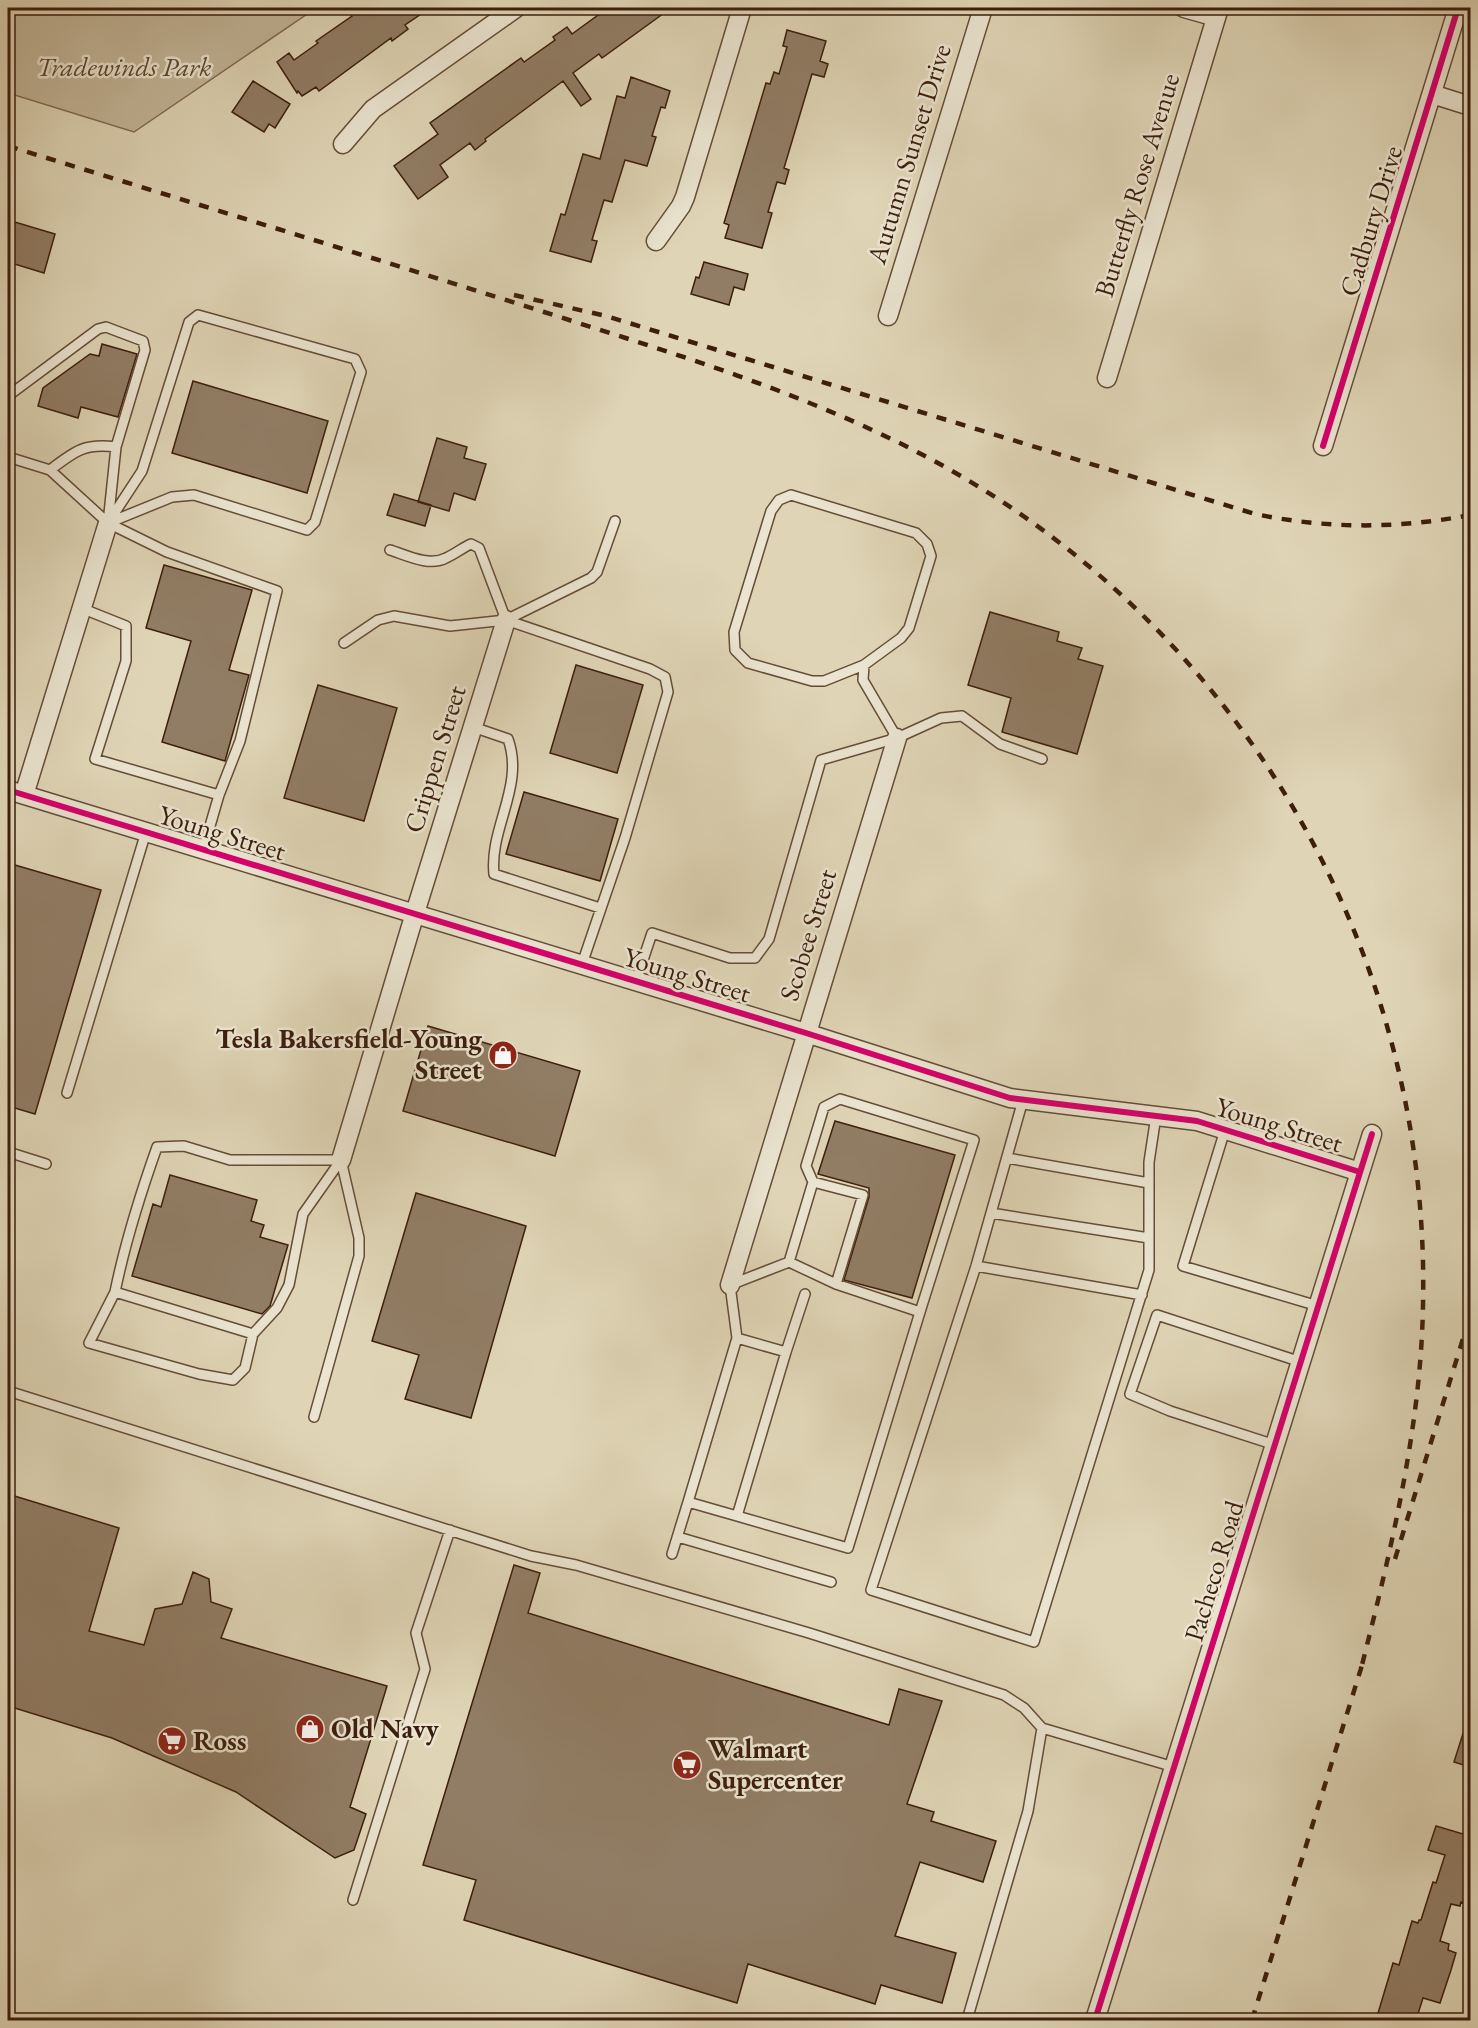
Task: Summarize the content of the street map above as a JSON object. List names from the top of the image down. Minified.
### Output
{"streets":{"street":["Autumn Sunset Drive","Butterfly Rose Avenue","Cadbury Drive","Crippen Street","Young Street","Scobee Street","Pacheco Road"]},"crossings":[["Crippen Street","Young Street"],["Young Street","Scobee Street"],["Young Street","Pacheco Road"]],"parks":["Tradewinds Park"],"places":{"shop":["Tesla Bakersfield-Young Street","Old Navy"],"supermarket":["Ross","Walmart Supercenter"]}}
